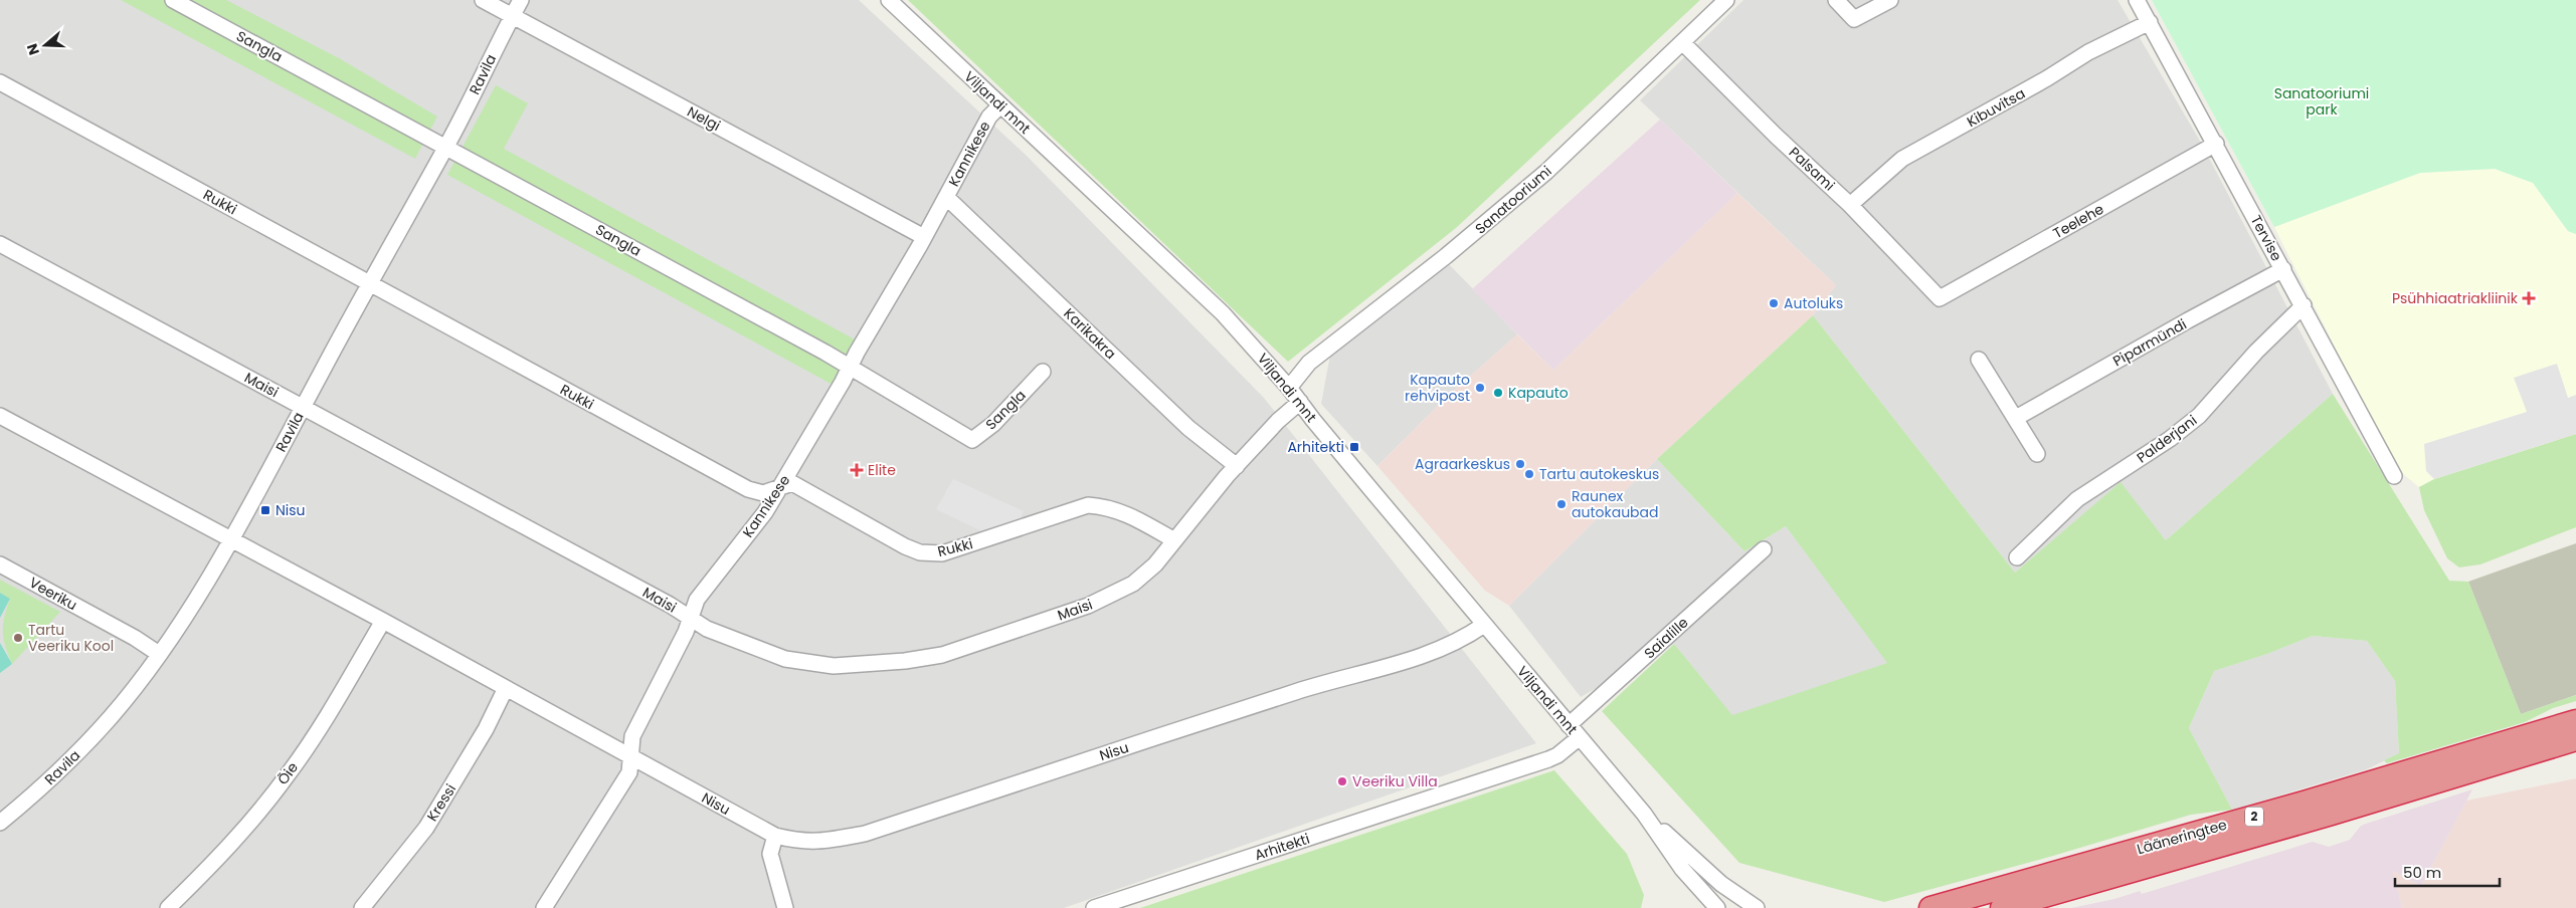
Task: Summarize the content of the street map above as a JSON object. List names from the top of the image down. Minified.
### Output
{"streets":{"highway":["2","Lääneringtee"],"street":["Sangla","Ravila","Viljandi mnt","Kibuvitsa","Nelgi","Kannikese","Palsami","Sanatooriumi","Rukki","Teelehe","Tervise","Karikakra","Piparmündi","Maisi","Palderjani","Veeriku","Saialille","Nisu","Õie","Kressi","Arhitekti"]},"crossings":[["Sangla","Ravila"],["Sangla","Kannikese"],["Ravila","Nelgi"],["Ravila","Rukki"],["Ravila","Maisi"],["Ravila","Veeriku"],["Ravila","Nisu"],["Viljandi mnt","Kannikese"],["Viljandi mnt","Sanatooriumi"],["Viljandi mnt","Maisi"],["Viljandi mnt","Saialille"],["Viljandi mnt","Nisu"],["Viljandi mnt","Arhitekti"],["Kibuvitsa","Palsami"],["Kibuvitsa","Tervise"],["Nelgi","Kannikese"],["Kannikese","Rukki"],["Kannikese","Karikakra"],["Kannikese","Maisi"],["Kannikese","Nisu"],["Palsami","Sanatooriumi"],["Palsami","Teelehe"],["Rukki","Maisi"],["Teelehe","Tervise"],["Tervise","Piparmündi"],["Tervise","Palderjani"],["Karikakra","Maisi"],["Nisu","Õie"],["Nisu","Kressi"]],"parks":["Sanatooriumi park"],"places":{"health":["Psühhiaatriakliinik","Elite"],"other":["Autoluks","Kapauto rehvipost","Kapauto","Agraarkeskus","Tartu autokeskus","Raunex autokaubad","Tartu Veeriku Kool","Veeriku Villa"],"transit":["Arhitekti","Nisu"]},"scale_bar":"50 m","north":"left"}
